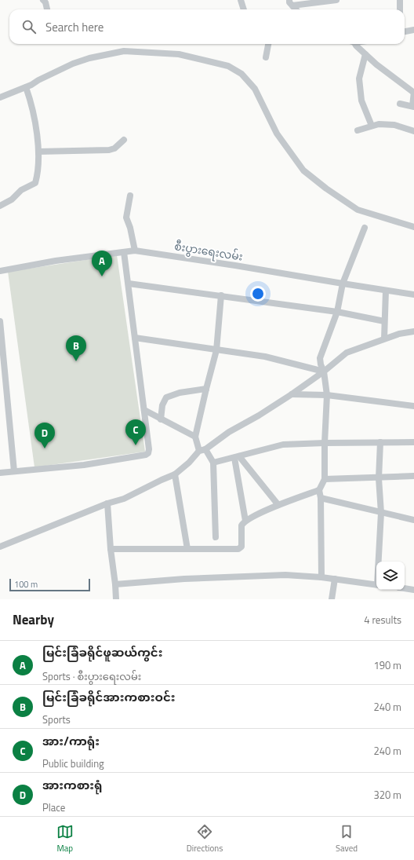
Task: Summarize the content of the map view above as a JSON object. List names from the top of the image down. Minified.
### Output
{"streets":{"street":["စီးပွားရေးလမ်း"]},"scale_bar":"100 m","page":{"search":"Search here","pins":["A","B","C","D"],"scale":"100 m","heading":["Nearby","4 results"],"list":[{"mark":"A","name":"မြင်းခြံခရိုင်ဖူဆယ်ကွင်း","note":"Sports · စီးပွားရေးလမ်း","value":"190 m"},{"mark":"B","name":"မြင်းခြံခရိုင်အားကစားဝင်း","note":"Sports","value":"240 m"},{"mark":"C","name":"အား/ကာရုံး","note":"Public building","value":"240 m"},{"mark":"D","name":"အားကစားရုံ","note":"Place","value":"320 m"}],"nav":["Map","Directions","Saved"]}}
